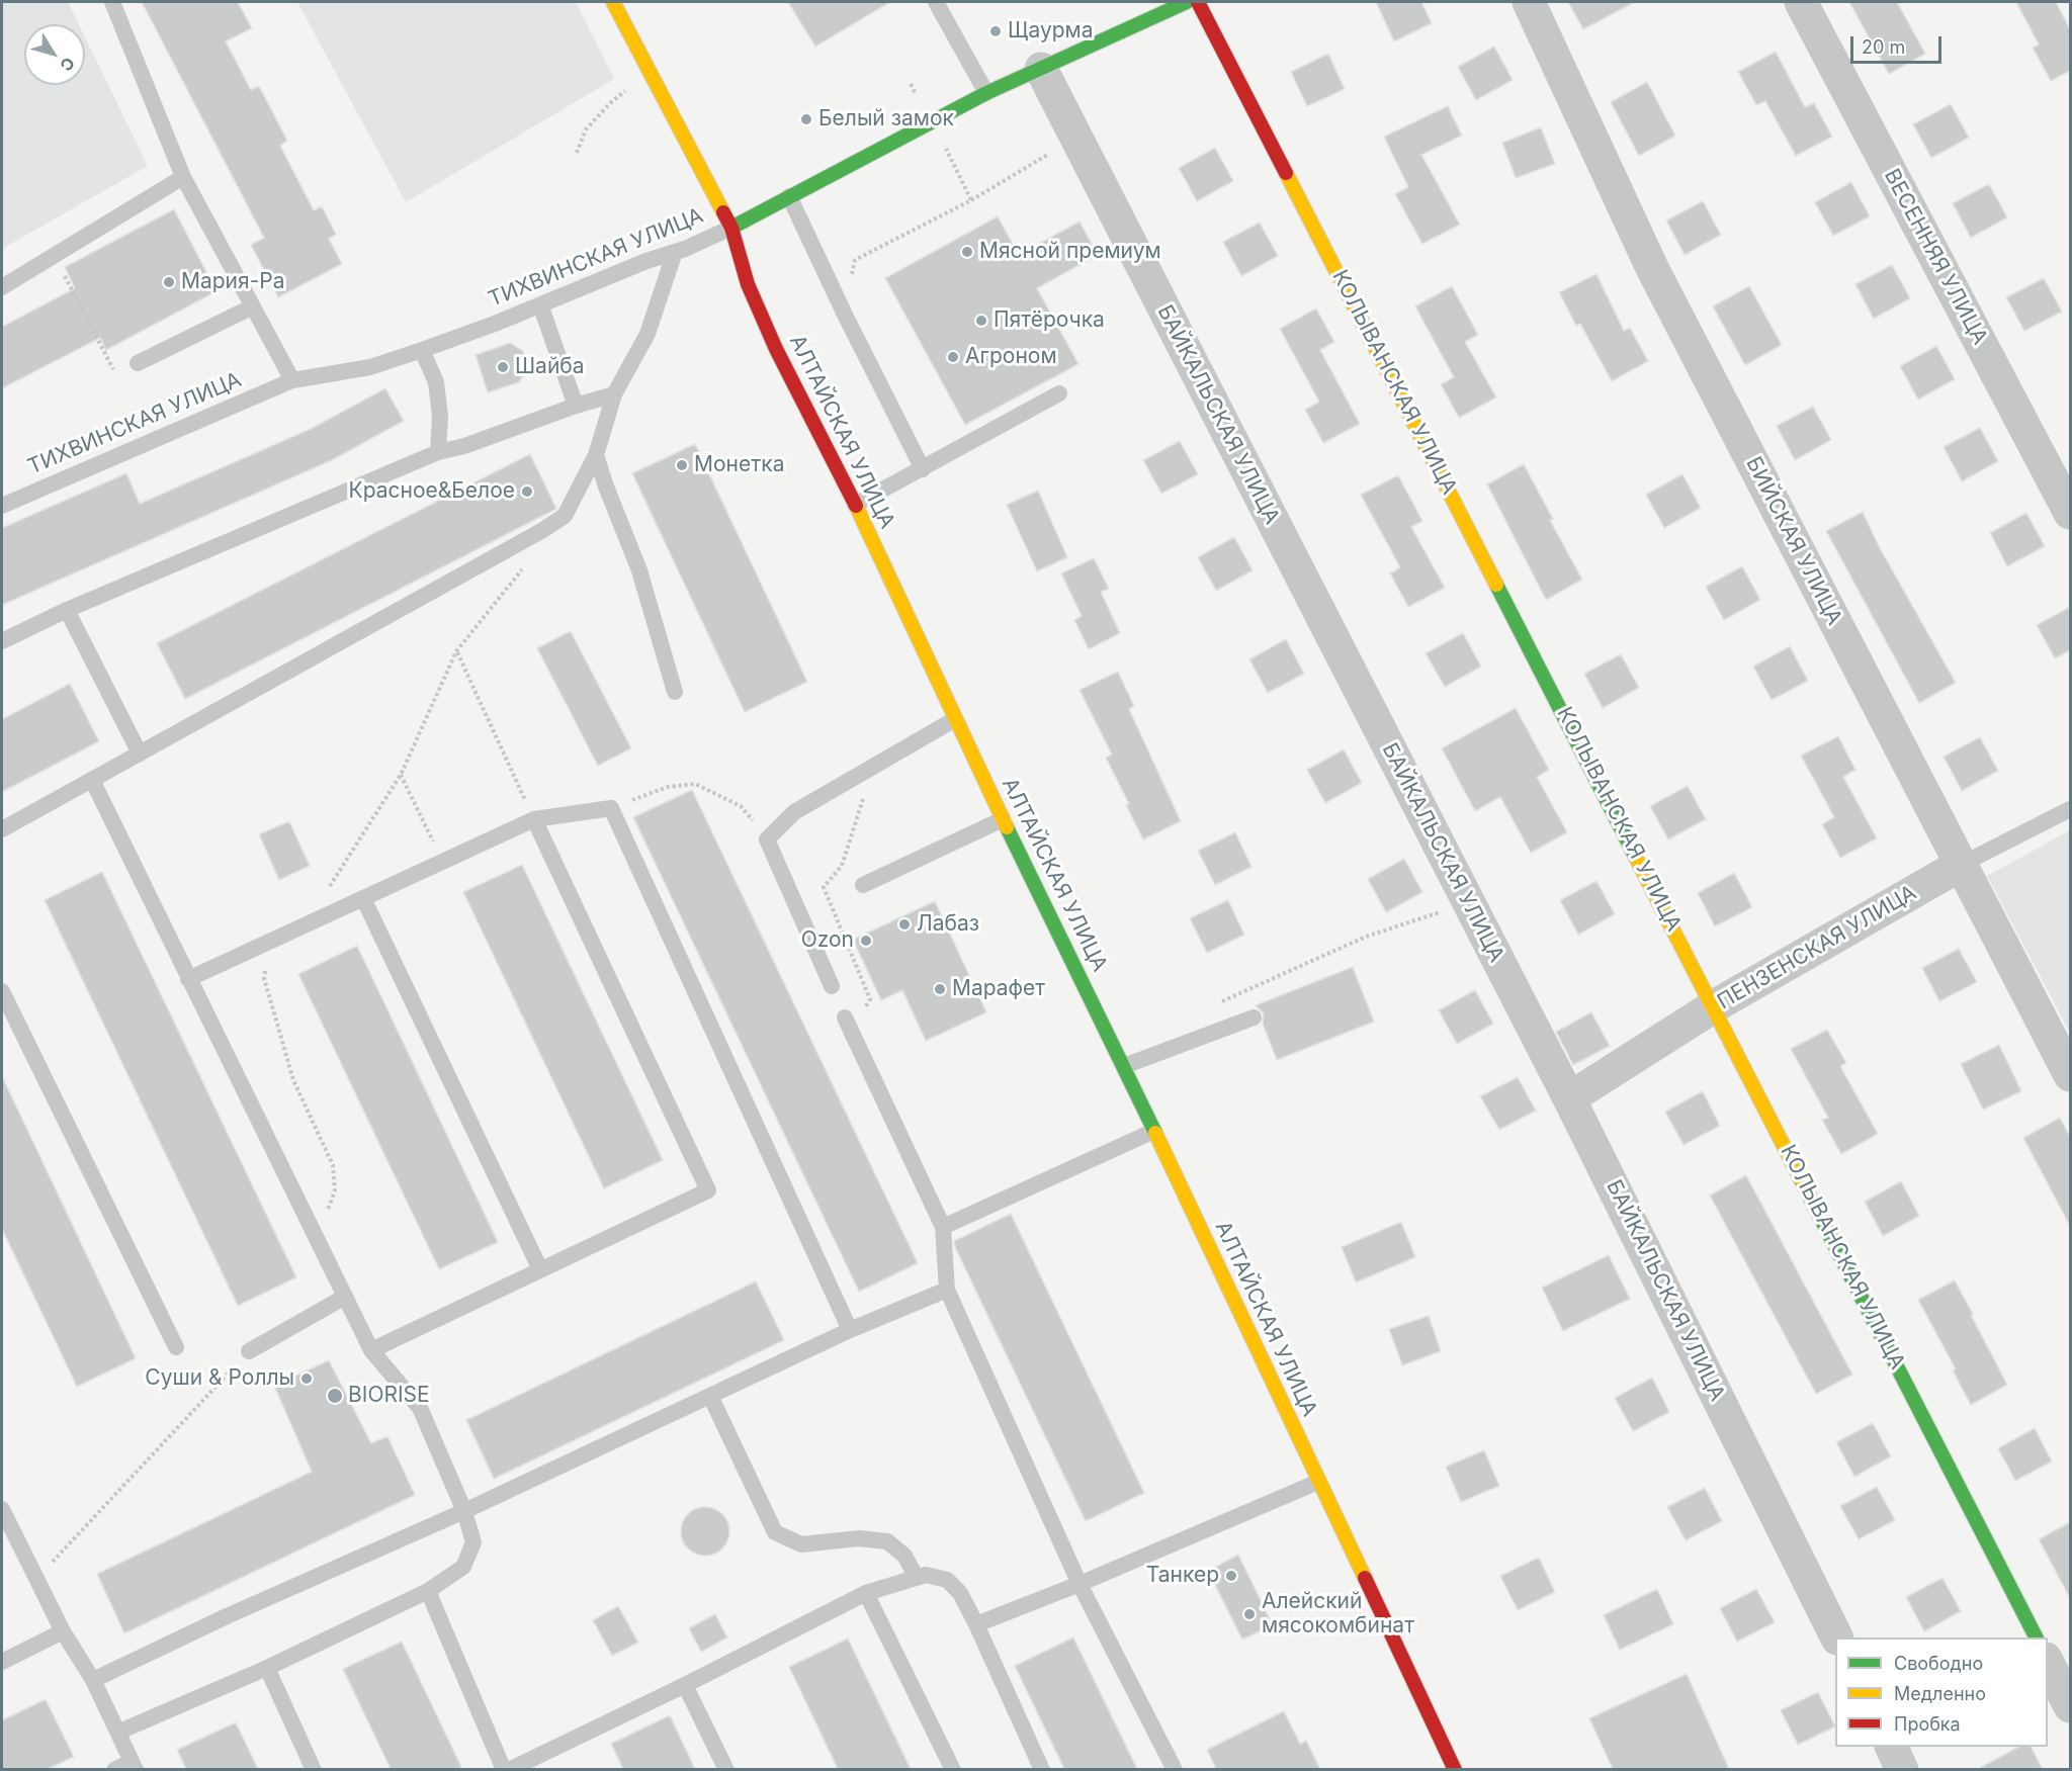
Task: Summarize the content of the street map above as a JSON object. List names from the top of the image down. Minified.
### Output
{"streets":{"main road":["ТИХВИНСКАЯ УЛИЦА","КОЛЫВАНСКАЯ УЛИЦА","АЛТАЙСКАЯ УЛИЦА"],"street":["ВЕСЕННЯЯ УЛИЦА","БАЙКАЛЬСКАЯ УЛИЦА","БИЙСКАЯ УЛИЦА","ПЕНЗЕНСКАЯ УЛИЦА"]},"crossings":[["ТИХВИНСКАЯ УЛИЦА","БАЙКАЛЬСКАЯ УЛИЦА"],["ТИХВИНСКАЯ УЛИЦА","АЛТАЙСКАЯ УЛИЦА"],["КОЛЫВАНСКАЯ УЛИЦА","ПЕНЗЕНСКАЯ УЛИЦА"],["БАЙКАЛЬСКАЯ УЛИЦА","ПЕНЗЕНСКАЯ УЛИЦА"],["БИЙСКАЯ УЛИЦА","ПЕНЗЕНСКАЯ УЛИЦА"]],"places":["Щаурма","Белый замок","Мясной премиум","Мария-Ра","Пятёрочка","Агроном","Шайба","Монетка","Красное&Белое","Лабаз","Ozon","Марафет","Суши & Роллы","BIORISE","Танкер","Алейский мясокомбинат"],"legend":["Свободно","Медленно","Пробка"],"scale_bar":"20 m","north":"bottom right"}
